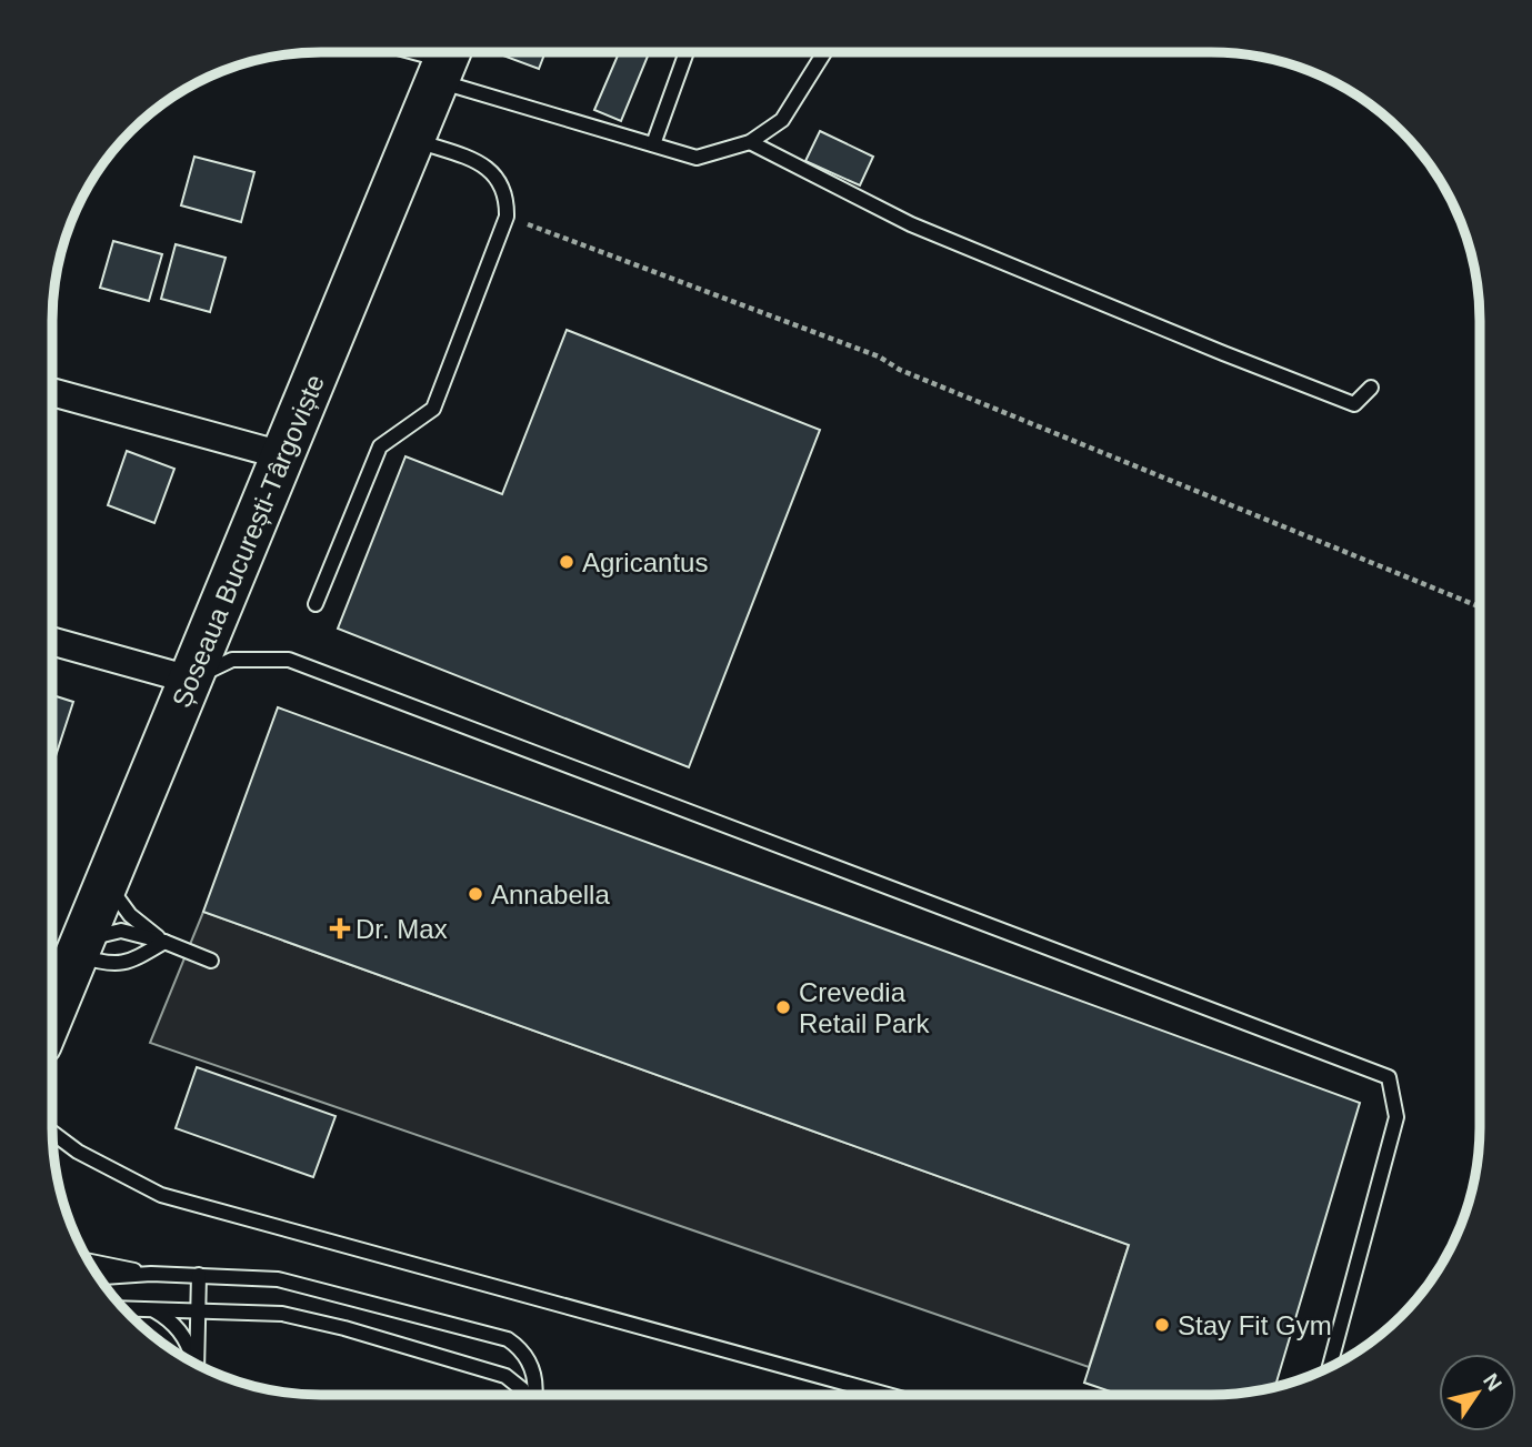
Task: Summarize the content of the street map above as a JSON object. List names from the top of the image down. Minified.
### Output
{"streets":{"main road":["Șoseaua București-Târgoviște"]},"places":{"other":["Agricantus","Annabella","Crevedia Retail Park","Stay Fit Gym"],"health":["Dr. Max"]},"north":"top right"}
